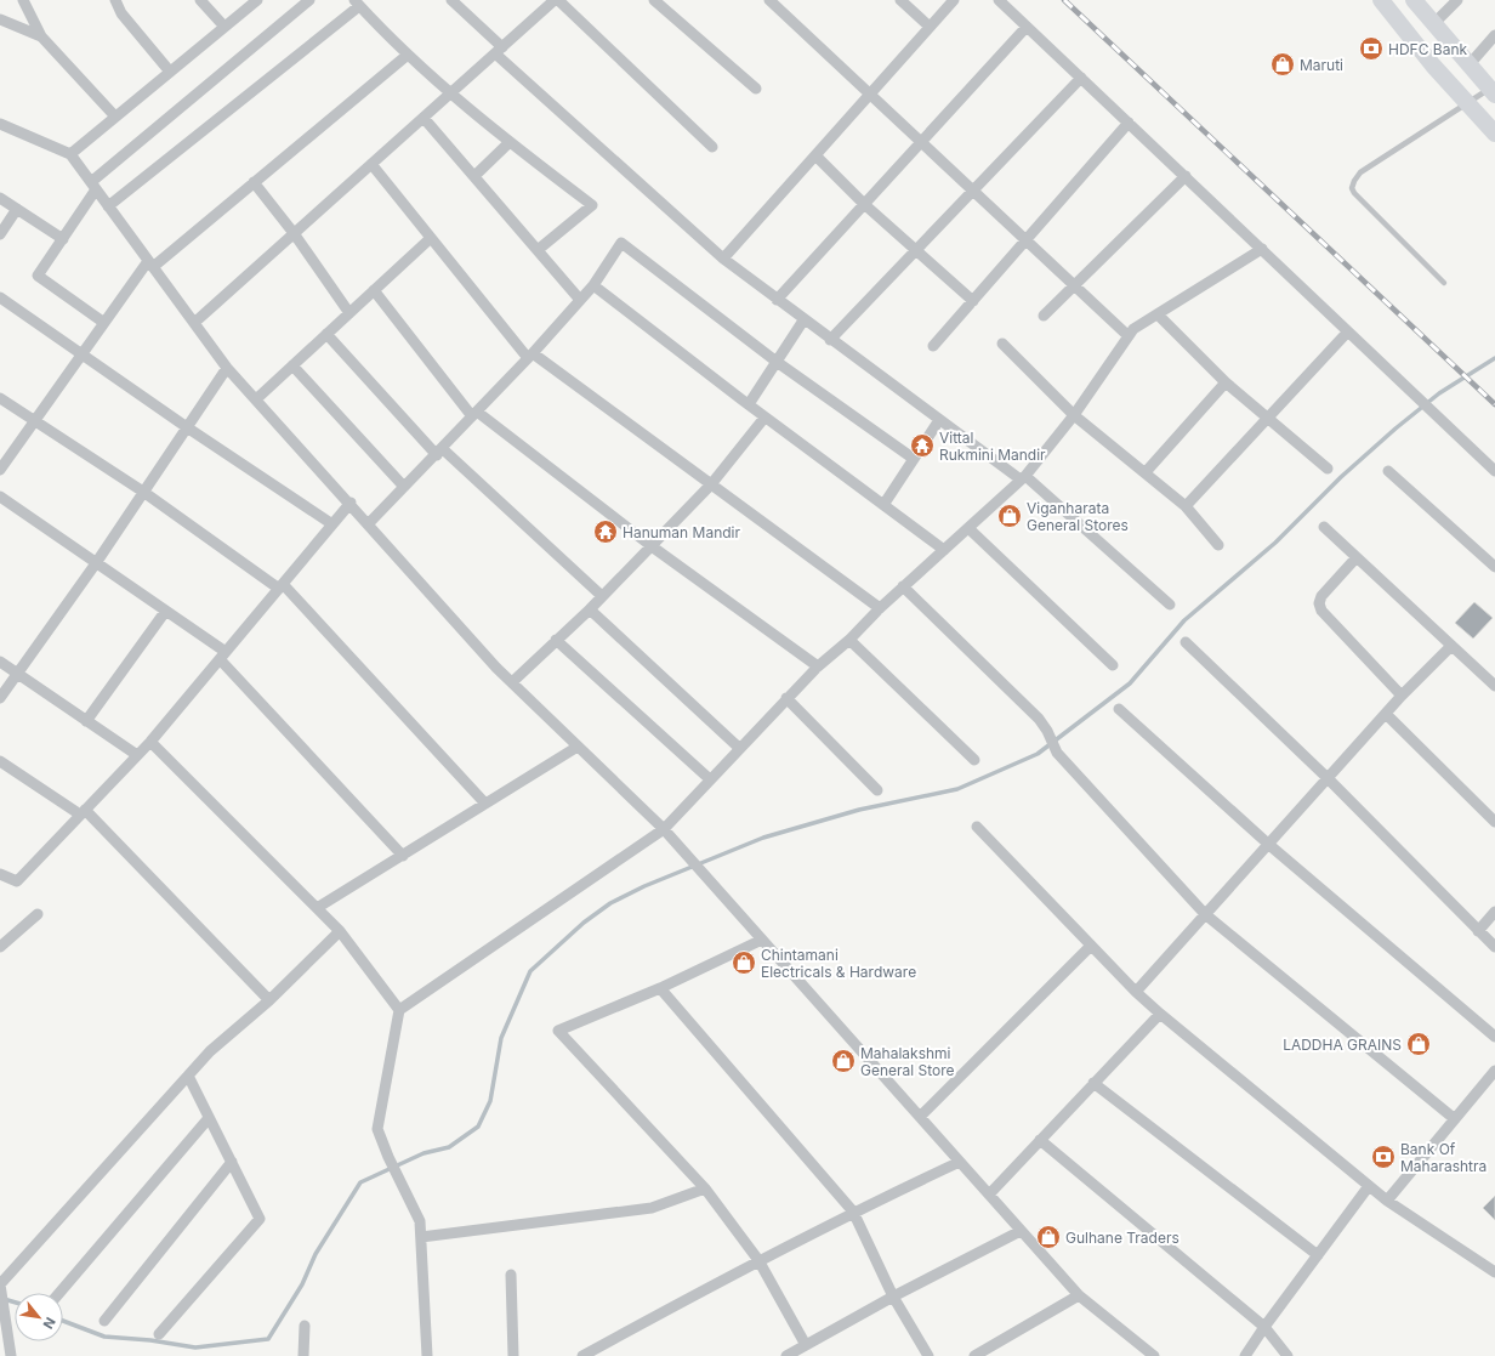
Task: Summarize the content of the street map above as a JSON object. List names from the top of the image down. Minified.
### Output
{"places":{"bank":["HDFC Bank","Bank Of Maharashtra"],"shop":["Maruti","Viganharata General Stores","Chintamani Electricals & Hardware","LADDHA GRAINS","Mahalakshmi General Store","Gulhane Traders"],"temple":["Vittal Rukmini Mandir","Hanuman Mandir"]},"north":"bottom right"}
